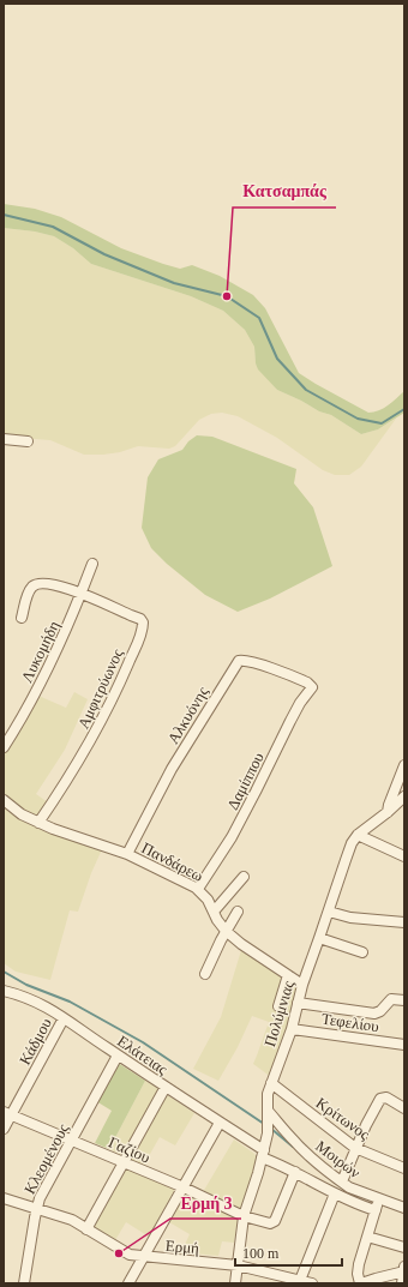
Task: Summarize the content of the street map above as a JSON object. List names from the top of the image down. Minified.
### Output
{"streets":{"street":["Λυκομήδη","Αμφιτρύωνος","Αλκυόνης","Δαμίππου","Πανδάρεω","Πολύμνιας","Τεφελίου","Κάδμου","Ελάτειας","Κρίτωνος","Γαζίου","Κλεομένους","Μοιρών","Ερμή"]},"crossings":[["Λυκομήδη","Αμφιτρύωνος"],["Αμφιτρύωνος","Πανδάρεω"],["Αλκυόνης","Δαμίππου"],["Αλκυόνης","Πανδάρεω"],["Δαμίππου","Πανδάρεω"],["Πανδάρεω","Πολύμνιας"],["Πολύμνιας","Τεφελίου"],["Πολύμνιας","Ελάτειας"],["Πολύμνιας","Κρίτωνος"],["Πολύμνιας","Γαζίου"],["Πολύμνιας","Μοιρών"],["Πολύμνιας","Ερμή"],["Κάδμου","Ελάτειας"],["Κάδμου","Γαζίου"],["Ελάτειας","Γαζίου"],["Ελάτειας","Κλεομένους"],["Γαζίου","Κλεομένους"],["Κλεομένους","Ερμή"]],"places":["Κατσαμπάς","Ερμή 3"],"scale_bar":"100 m"}
